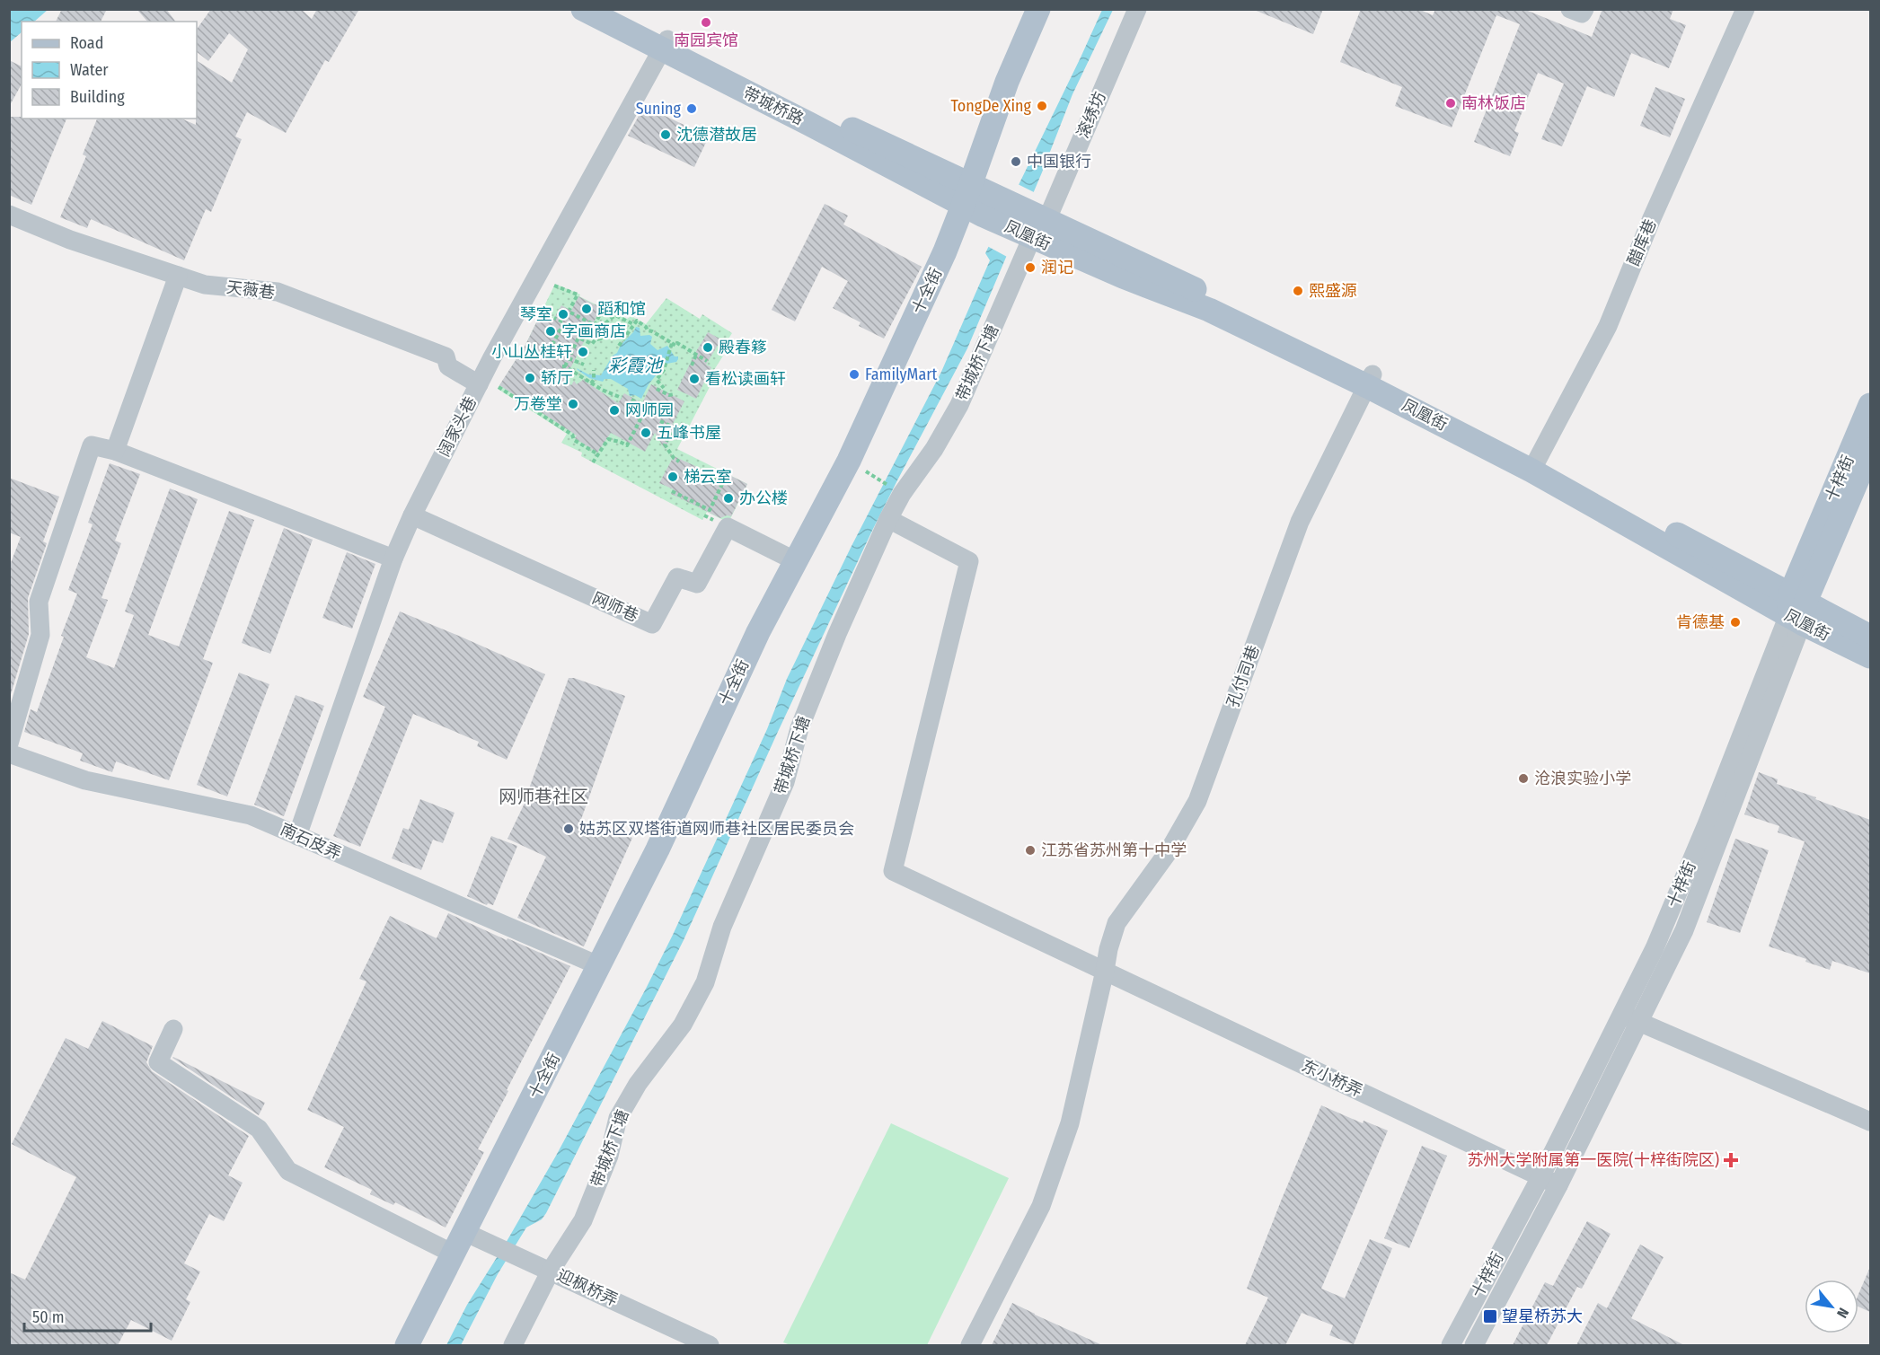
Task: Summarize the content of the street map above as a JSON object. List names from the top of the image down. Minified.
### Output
{"streets":{"main road":["带城桥路","凤凰街","十全街","十梓街"],"street":["滚绣坊","醋库巷","天薇巷","带城桥下塘","阔家头巷","网师巷","孔付司巷","南石皮弄","东小桥弄","迎枫桥弄"]},"crossings":[["带城桥路","凤凰街"],["带城桥路","十全街"],["带城桥路","阔家头巷"],["滚绣坊","凤凰街"],["滚绣坊","带城桥下塘"],["凤凰街","醋库巷"],["凤凰街","十全街"],["凤凰街","带城桥下塘"],["凤凰街","十梓街"],["凤凰街","孔付司巷"],["天薇巷","阔家头巷"],["十全街","网师巷"],["十全街","南石皮弄"],["十全街","迎枫桥弄"],["带城桥下塘","东小桥弄"],["带城桥下塘","迎枫桥弄"],["阔家头巷","网师巷"],["阔家头巷","南石皮弄"],["十梓街","东小桥弄"],["孔付司巷","东小桥弄"]],"districts":["网师巷社区"],"water":["彩霞池"],"places":{"other":["南园宾馆","南林饭店","TongDe Xing","Suning","沈德潜故居","中国银行","润记","熙盛源","蹈和馆","琴室","字画商店","殿春簃","小山丛桂轩","FamilyMart","轿厅","看松读画轩","万卷堂","网师园","五峰书屋","梯云室","办公楼","肯德基","沧浪实验小学","姑苏区双塔街道网师巷社区居民委员会","江苏省苏州第十中学"],"health":["苏州大学附属第一医院(十梓街院区)"],"transit":["望星桥苏大"]},"legend":["Road","Water","Building"],"scale_bar":"50 m","north":"bottom right"}
